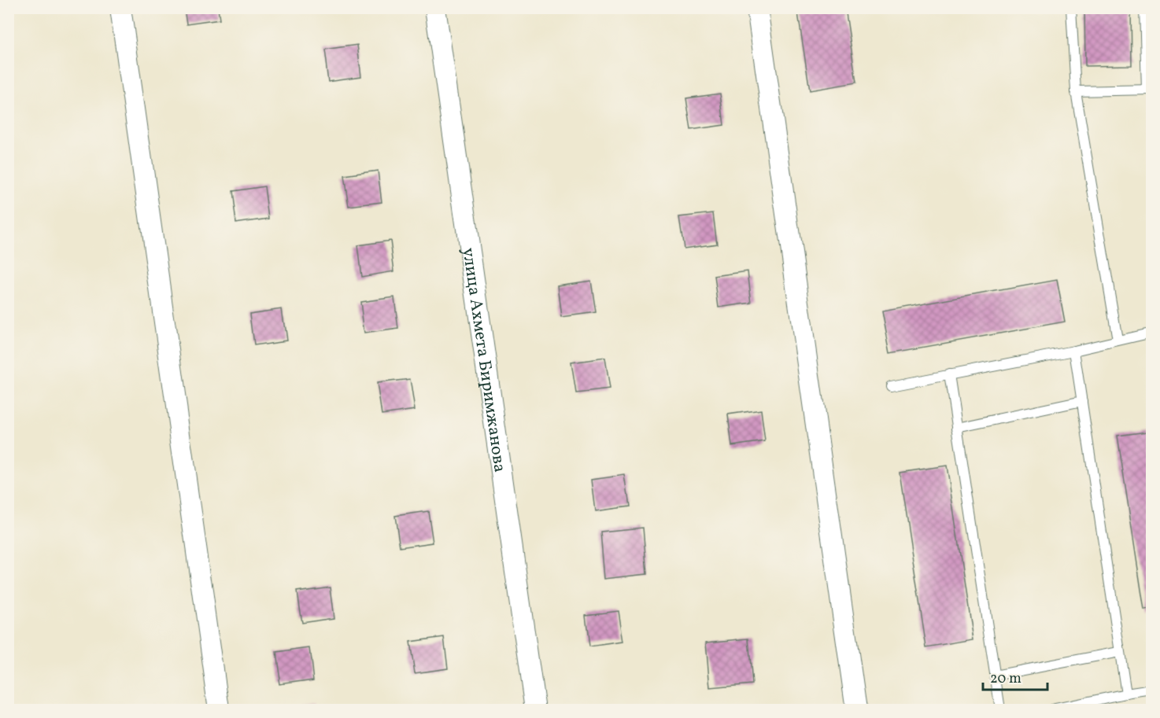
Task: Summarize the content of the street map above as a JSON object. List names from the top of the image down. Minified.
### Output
{"streets":{"street":["улица Ахмета Биримжанова"]},"scale_bar":"20 m"}
